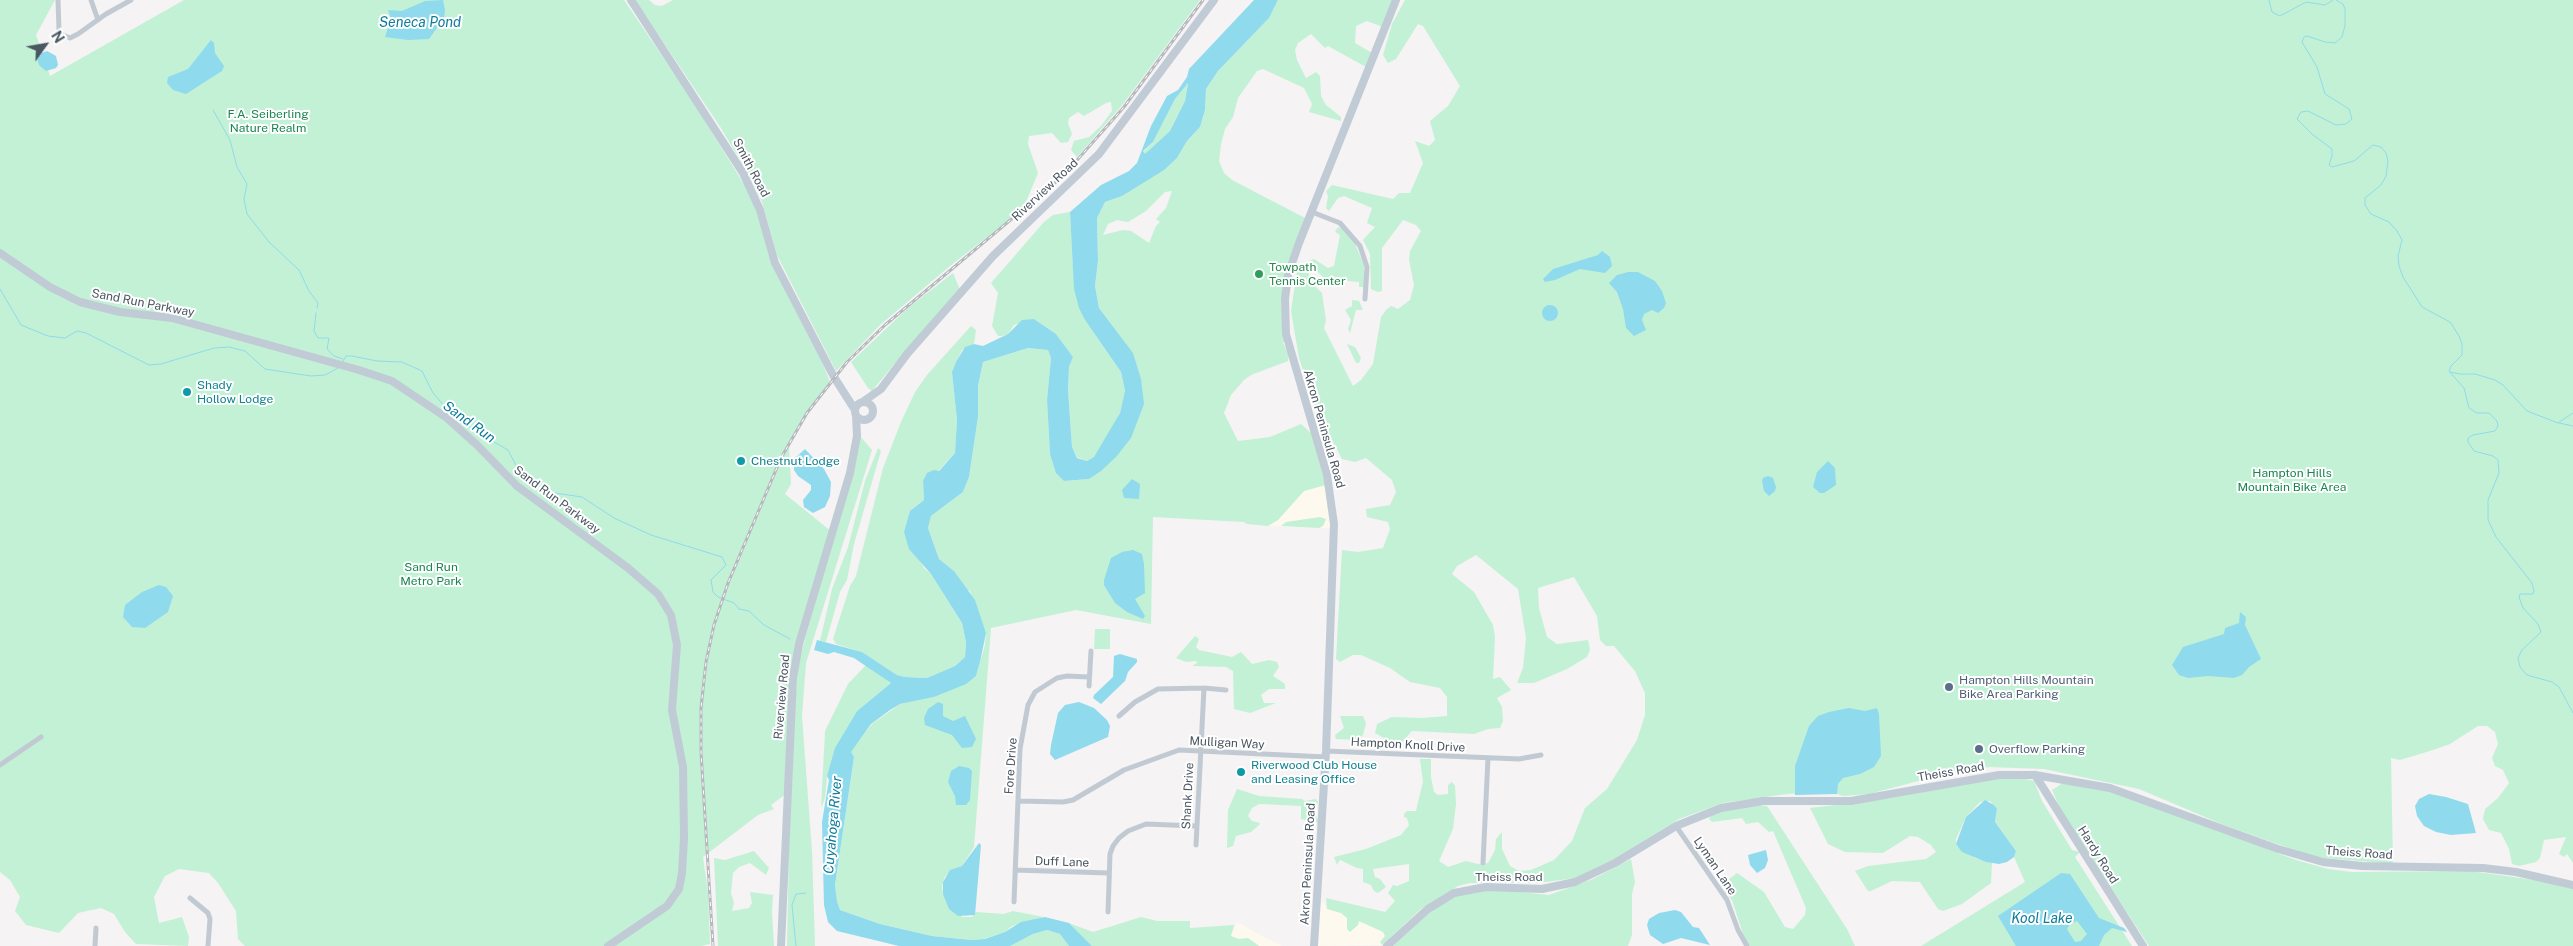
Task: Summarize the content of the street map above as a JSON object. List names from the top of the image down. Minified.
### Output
{"streets":{"street":["Smith Road","Riverview Road","Sand Run Parkway","Akron Peninsula Road","Mulligan Way","Hampton Knoll Drive","Fore Drive","Theiss Road","Shank Drive","Hardy Road","Duff Lane","Lyman Lane"]},"crossings":[["Smith Road","Riverview Road"],["Akron Peninsula Road","Mulligan Way"],["Akron Peninsula Road","Hampton Knoll Drive"],["Mulligan Way","Hampton Knoll Drive"],["Mulligan Way","Fore Drive"],["Mulligan Way","Shank Drive"],["Fore Drive","Duff Lane"],["Theiss Road","Hardy Road"],["Theiss Road","Lyman Lane"]],"water":["Seneca Pond","Sand Run","Cuyahoga River","Kool Lake"],"parks":["F.A. Seiberling Nature Realm","Hampton Hills Mountain Bike Area","Sand Run Metro Park"],"places":["Towpath Tennis Center","Shady Hollow Lodge","Chestnut Lodge","Hampton Hills Mountain Bike Area Parking","Overflow Parking","Riverwood Club House and Leasing Office"],"north":"top right"}
